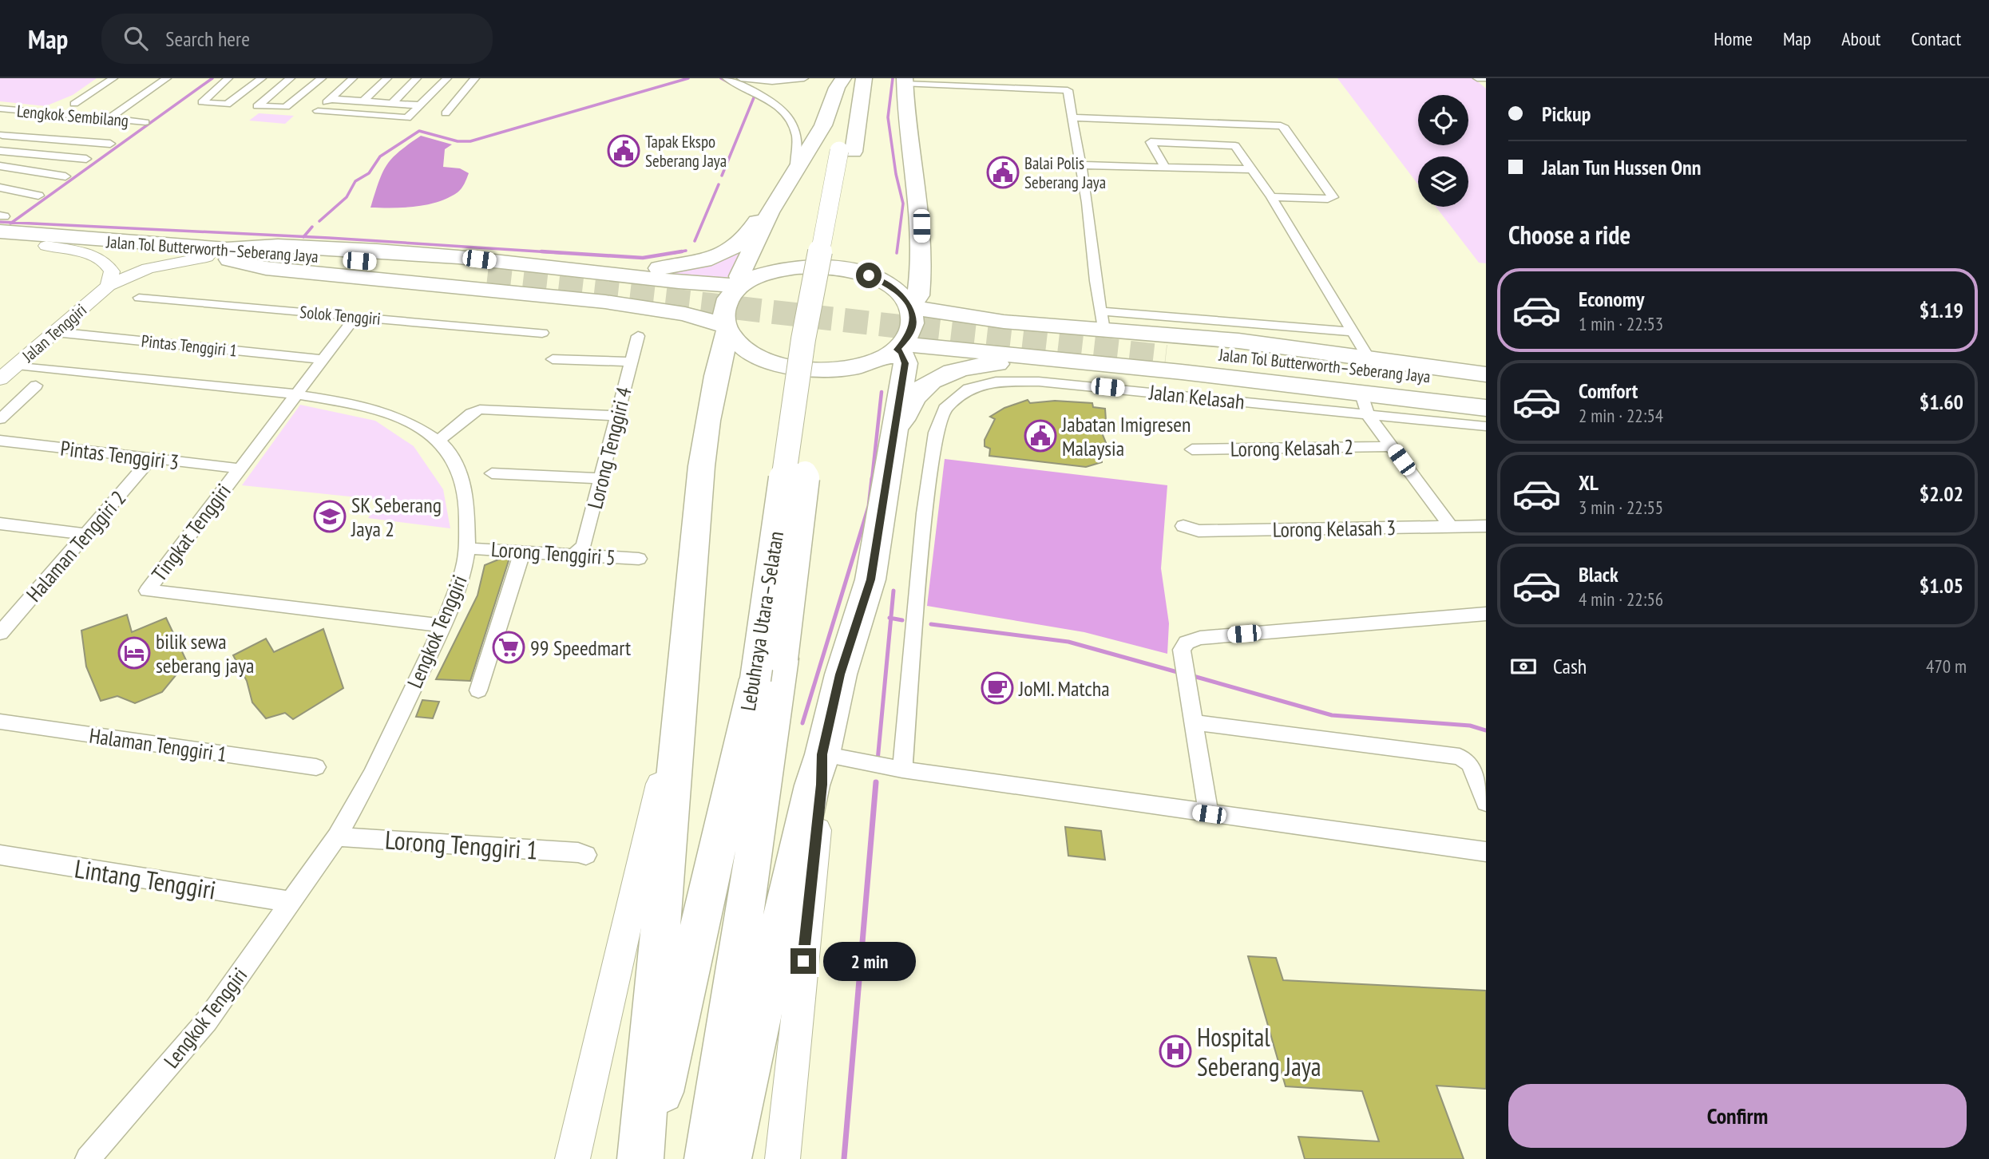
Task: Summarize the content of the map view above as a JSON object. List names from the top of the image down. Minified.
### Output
{"streets":{"highway":["Jalan Tol Butterworth–Seberang Jaya","Lebuhraya Utara–Selatan"],"main road":["Jalan Tenggiri"],"street":["Lengkok Sembilang","Solok Tenggiri","Pintas Tenggiri 1","Jalan Kelasah","Lorong Tenggiri 4","Lorong Kelasah 2","Pintas Tenggiri 3","Lorong Kelasah 3","Tingkat Tenggiri","Halaman Tenggiri 2","Lorong Tenggiri 5","Lengkok Tenggiri","Halaman Tenggiri 1","Lorong Tenggiri 1","Lintang Tenggiri"]},"crossings":[["Jalan Tol Butterworth–Seberang Jaya","Jalan Tenggiri"],["Solok Tenggiri","Tingkat Tenggiri"],["Jalan Tenggiri","Pintas Tenggiri 1"],["Jalan Tenggiri","Lengkok Tenggiri"],["Pintas Tenggiri 1","Tingkat Tenggiri"],["Lorong Tenggiri 4","Lorong Tenggiri 5"],["Pintas Tenggiri 3","Tingkat Tenggiri"],["Pintas Tenggiri 3","Halaman Tenggiri 2"],["Tingkat Tenggiri","Lengkok Tenggiri"],["Lorong Tenggiri 5","Lengkok Tenggiri"],["Lengkok Tenggiri","Lorong Tenggiri 1"],["Lengkok Tenggiri","Lintang Tenggiri"]],"places":{"public building":["Tapak Ekspo Seberang Jaya","Balai Polis Seberang Jaya","Jabatan Imigresen Malaysia"],"school or university":["SK Seberang Jaya 2"],"supermarket":["99 Speedmart"],"hotel":["bilik sewa seberang jaya"],"cafe":["JoMI. Matcha"],"hospital":["Hospital Seberang Jaya"]},"page":{"header":"Map","search":"Search here","nav":["Home","Map","About","Contact"],"banner":["Pickup","Jalan Tun Hussen Onn"],"heading":"Choose a ride","list":[{"name":"Economy","note":"1 min · 22:53","value":"$1.19"},{"name":"Comfort","note":"2 min · 22:54","value":"$1.60"},{"name":"XL","note":"3 min · 22:55","value":"$2.02"},{"name":"Black","note":"4 min · 22:56","value":"$1.05"}],"pay":["Cash","470 m"],"bubble":"2 min","buttons":"Confirm"}}
